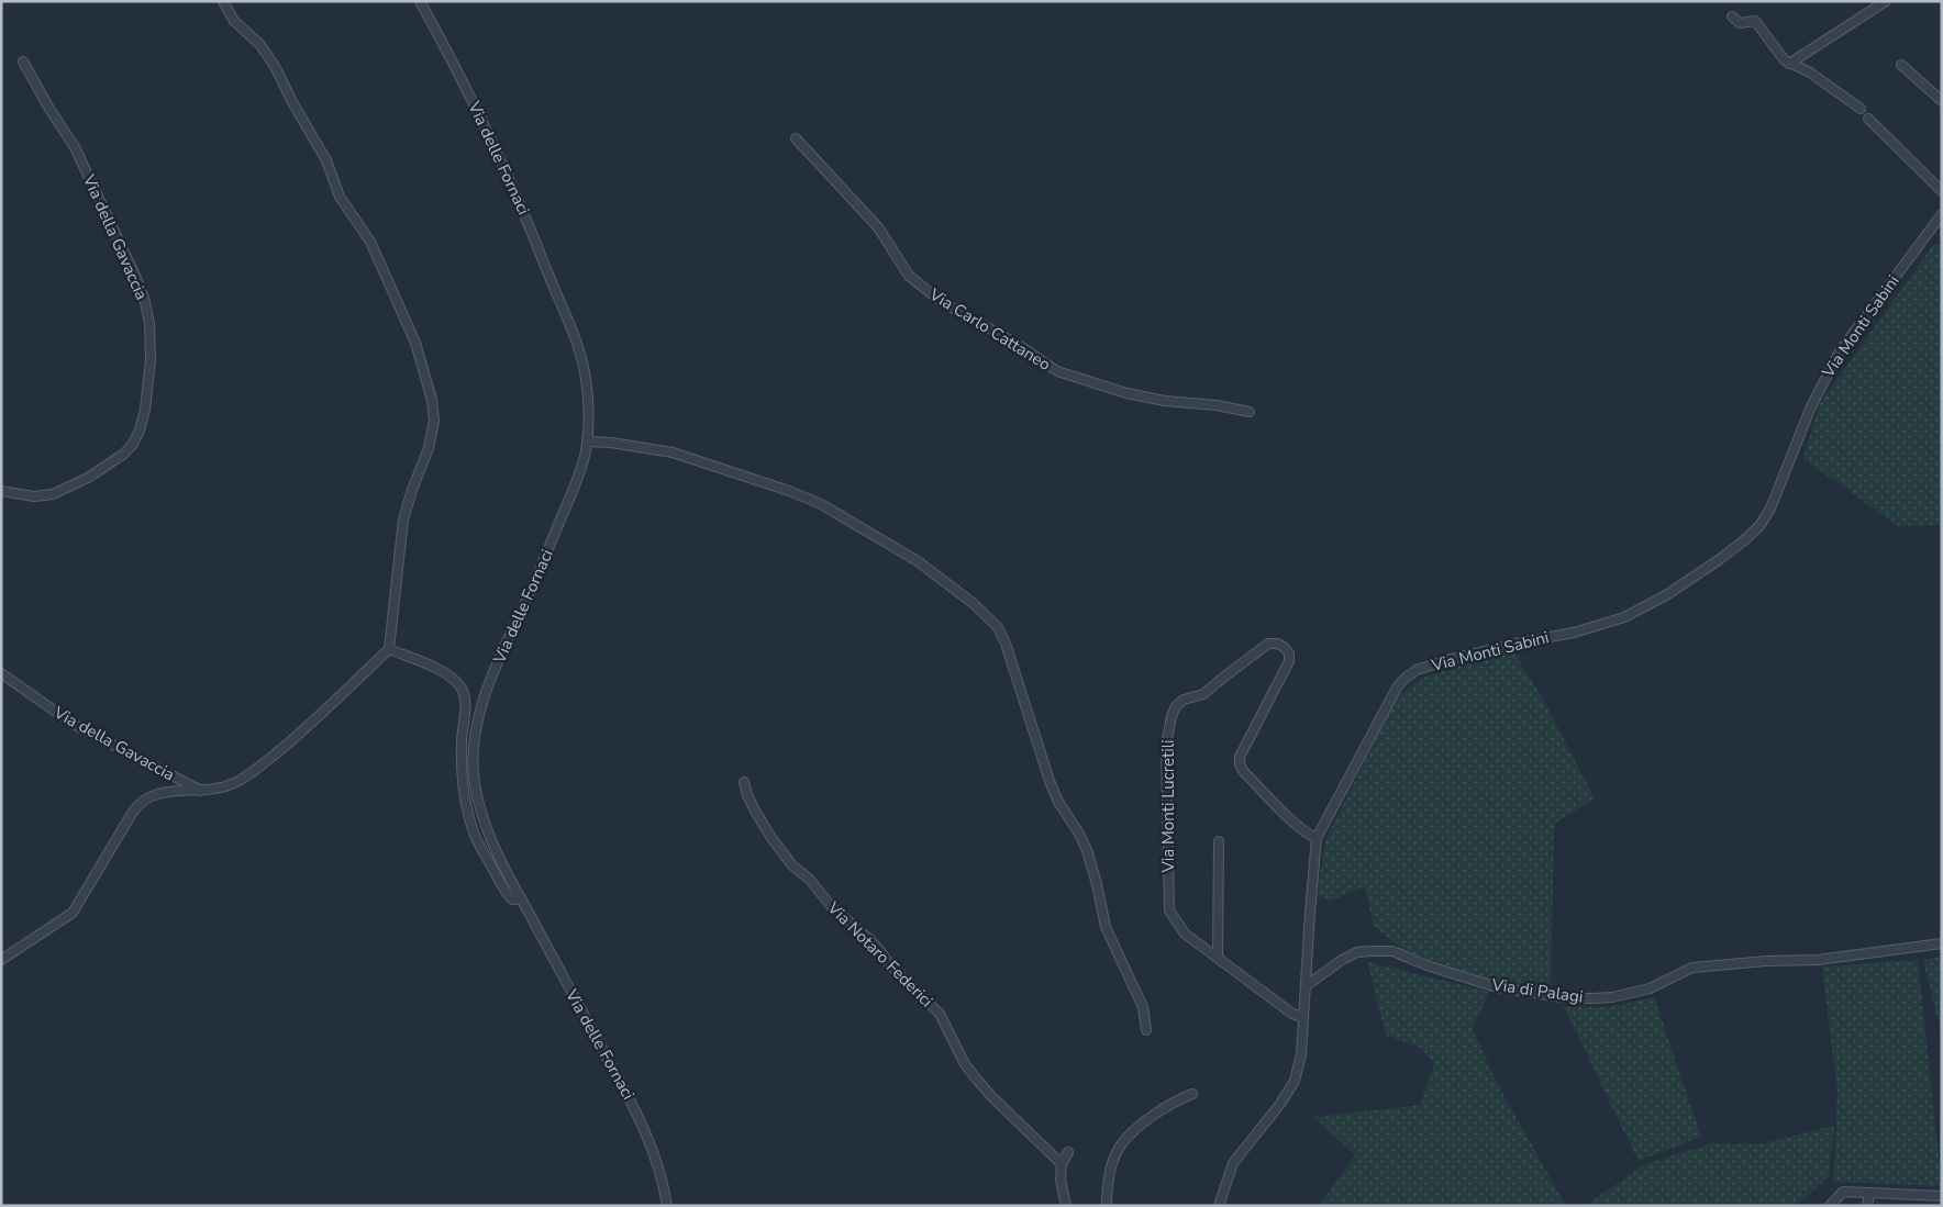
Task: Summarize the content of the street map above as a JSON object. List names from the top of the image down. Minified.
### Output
{"streets":{"street":["Via delle Fornaci","Via della Gavaccia","Via Monti Sabini","Via Carlo Cattaneo","Via Monti Lucretili","Via Notaro Federici","Via di Palagi"]},"crossings":[["Via Monti Sabini","Via Monti Lucretili"],["Via Monti Sabini","Via di Palagi"]]}
